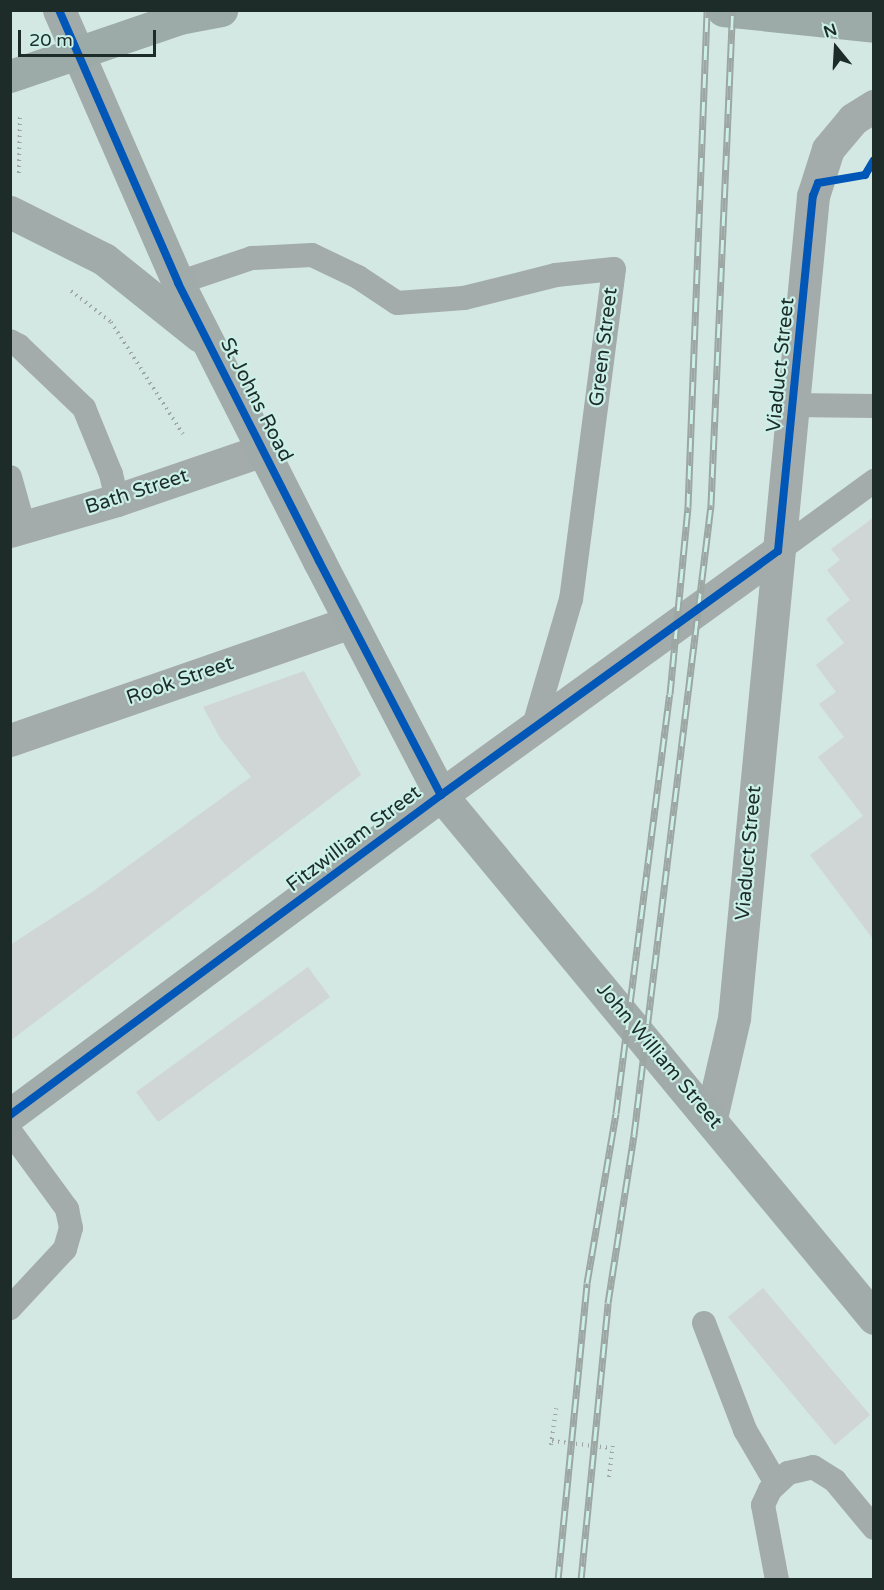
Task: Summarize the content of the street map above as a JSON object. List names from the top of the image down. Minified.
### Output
{"streets":{"street":["Viaduct Street","St Johns Road","Bath Street","Rook Street","Fitzwilliam Street","John William Street"],"lane":["Green Street"]},"crossings":[["Green Street","St Johns Road"],["Green Street","Fitzwilliam Street"],["Viaduct Street","Fitzwilliam Street"],["Viaduct Street","John William Street"],["St Johns Road","Bath Street"],["St Johns Road","Rook Street"],["St Johns Road","Fitzwilliam Street"],["St Johns Road","John William Street"],["Fitzwilliam Street","John William Street"]],"scale_bar":"20 m","north":"top"}
